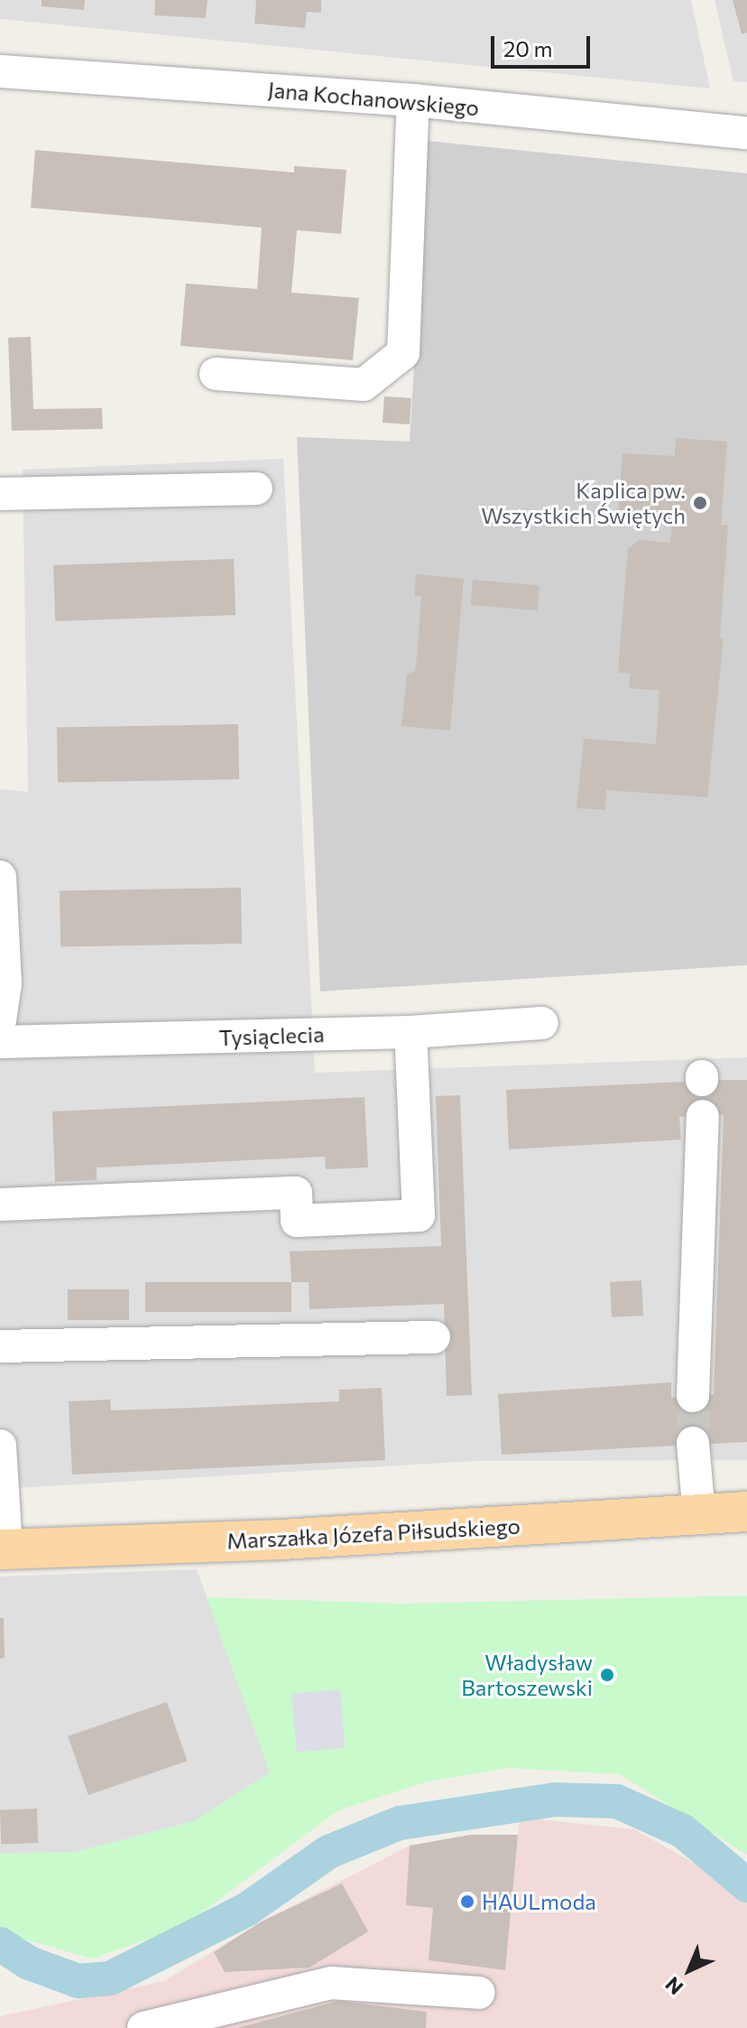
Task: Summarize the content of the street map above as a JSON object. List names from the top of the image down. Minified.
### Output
{"streets":{"main road":["Marszałka Józefa Piłsudskiego"],"street":["Jana Kochanowskiego","Tysiąclecia"]},"places":["Kaplica pw. Wszystkich Świętych","Władysław Bartoszewski","HAULmoda"],"scale_bar":"20 m","north":"bottom left"}
